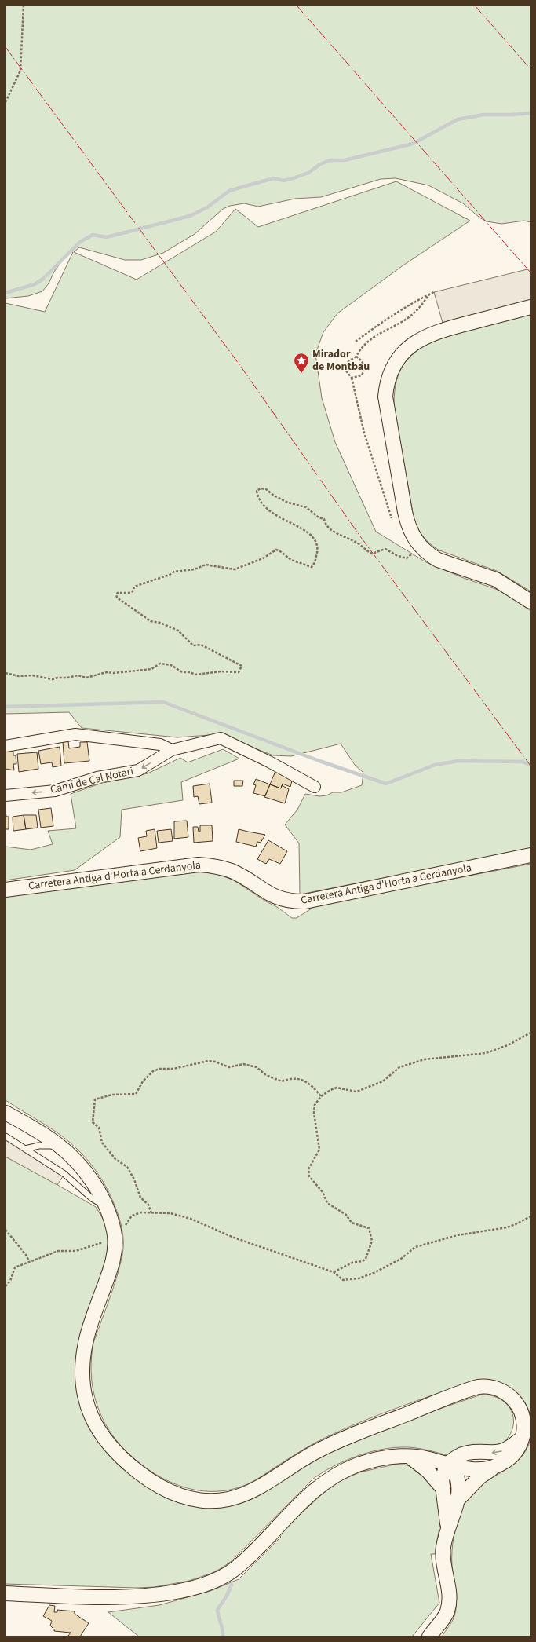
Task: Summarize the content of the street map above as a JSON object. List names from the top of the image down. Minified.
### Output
{"streets":{"street":["Camí de Cal Notari","Carretera Antiga d'Horta a Cerdanyola"]},"places":{"place":["Mirador de Montbau"]}}
